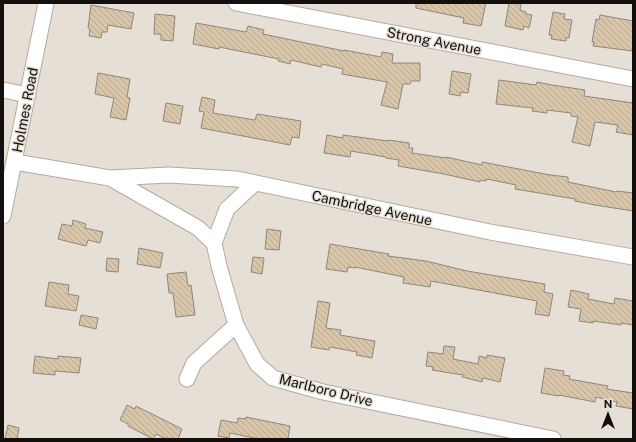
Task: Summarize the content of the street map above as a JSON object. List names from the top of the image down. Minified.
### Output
{"streets":{"street":["Strong Avenue","Holmes Road","Cambridge Avenue","Marlboro Drive"]},"north":"top"}
